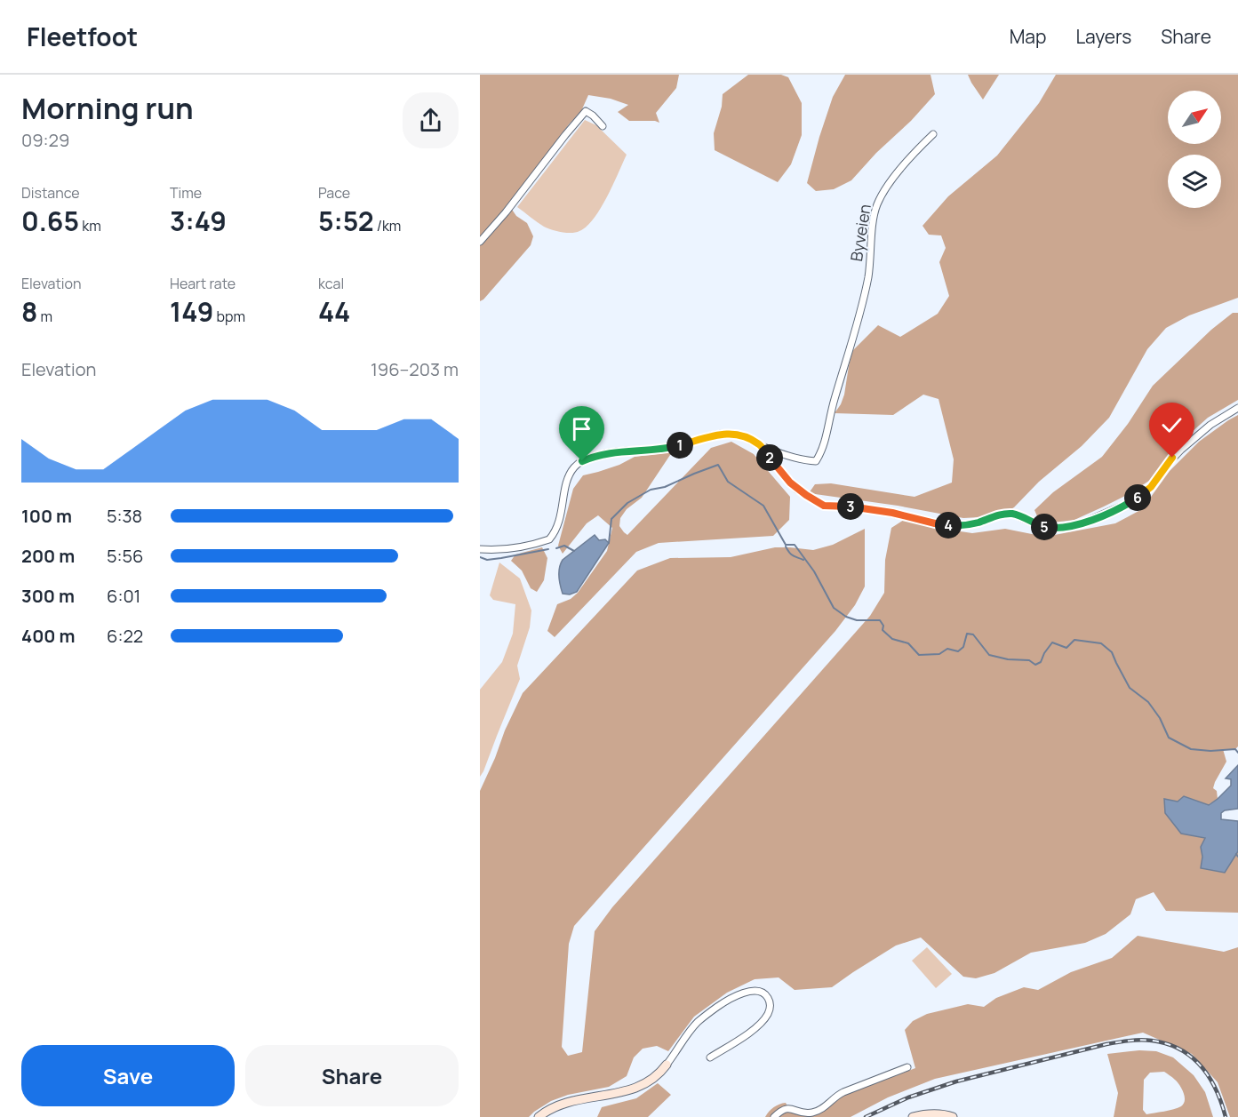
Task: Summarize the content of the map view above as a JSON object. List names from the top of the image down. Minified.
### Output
{"streets":{"street":["Byveien"]},"north":"top right","page":{"header":"Fleetfoot","nav":["Map","Layers","Share"],"heading":["Morning run","09:29"],"stats":[["Distance","0.65 km"],["Time","3:49"],["Pace","5:52 /km"],["Elevation","8 m"],["Heart rate","149 bpm"],["kcal","44"]],"chart":["Elevation","196–203 m"],"pins":["1","2","6","3","4","5"],"list":[{"name":"100 m","note":"5:38"},{"name":"200 m","note":"5:56"},{"name":"300 m","note":"6:01"},{"name":"400 m","note":"6:22"}],"buttons":["Save","Share"]}}
